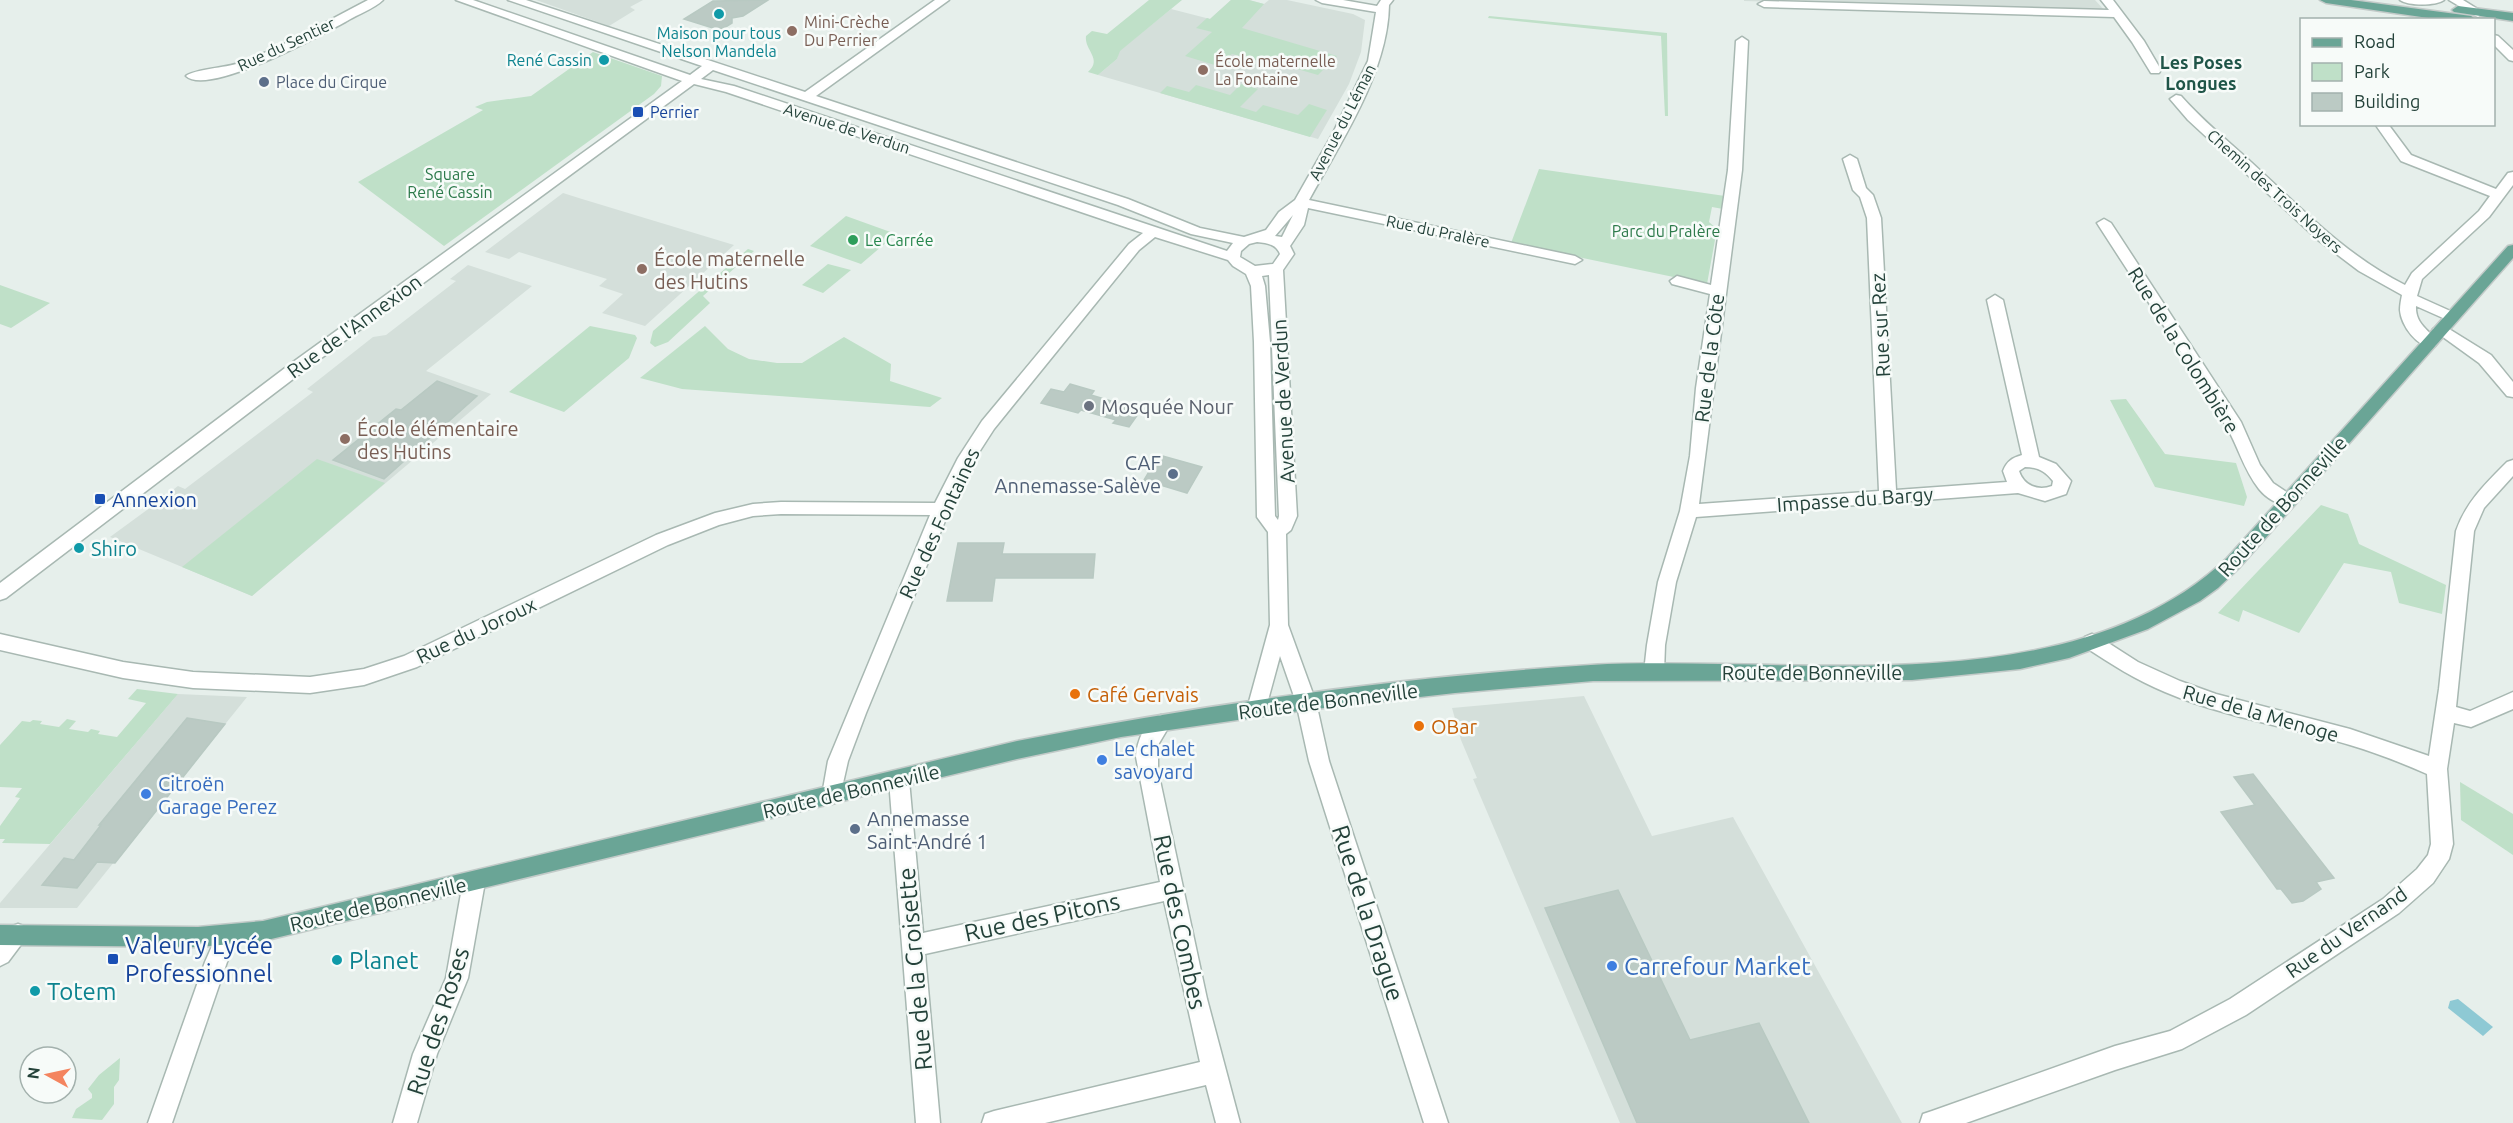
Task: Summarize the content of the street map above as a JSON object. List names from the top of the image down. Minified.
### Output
{"streets":{"main road":["Route de Bonneville"],"street":["Rue du Sentier","Avenue du Léman","Avenue de Verdun","Chemin des Trois Noyers","Rue du Pralère","Rue sur Rez","Rue de l'Annexion","Rue de la Colombière","Rue de la Côte","Impasse du Bargy","Rue des Fontaines","Rue du Joroux","Rue de la Menoge","Rue de la Drague","Rue des Pitons","Rue des Combes","Rue du Vernand","Rue de la Croisette","Rue des Roses"]},"crossings":[["Avenue du Léman","Avenue de Verdun"],["Avenue du Léman","Rue du Pralère"],["Avenue de Verdun","Rue de l'Annexion"],["Avenue de Verdun","Route de Bonneville"],["Avenue de Verdun","Rue des Fontaines"],["Avenue de Verdun","Rue de la Drague"],["Chemin des Trois Noyers","Route de Bonneville"],["Rue sur Rez","Impasse du Bargy"],["Rue de la Colombière","Route de Bonneville"],["Rue de la Côte","Impasse du Bargy"],["Rue de la Côte","Route de Bonneville"],["Route de Bonneville","Rue des Fontaines"],["Route de Bonneville","Rue de la Menoge"],["Route de Bonneville","Rue de la Drague"],["Route de Bonneville","Rue des Combes"],["Route de Bonneville","Rue de la Croisette"],["Route de Bonneville","Rue des Roses"],["Rue des Fontaines","Rue du Joroux"],["Rue de la Menoge","Rue du Vernand"],["Rue des Pitons","Rue des Combes"],["Rue des Pitons","Rue de la Croisette"]],"districts":["Les Poses Longues"],"parks":["Square René Cassin","Parc du Pralère"],"places":{"other":["Maison pour tous Nelson Mandela","Mini-Crèche Du Perrier","René Cassin","École maternelle La Fontaine","Place du Cirque","Le Carrée","École maternelle des Hutins","Mosquée Nour","École élémentaire des Hutins","CAF Annemasse-Salève","Shiro","Café Gervais","OBar","Le chalet savoyard","Citroën Garage Perez","Annemasse Saint-André 1","Planet","Carrefour Market","Totem"],"transit":["Perrier","Annexion","Valeury Lycée Professionnel"]},"legend":["Road","Park","Building"],"north":"left"}
